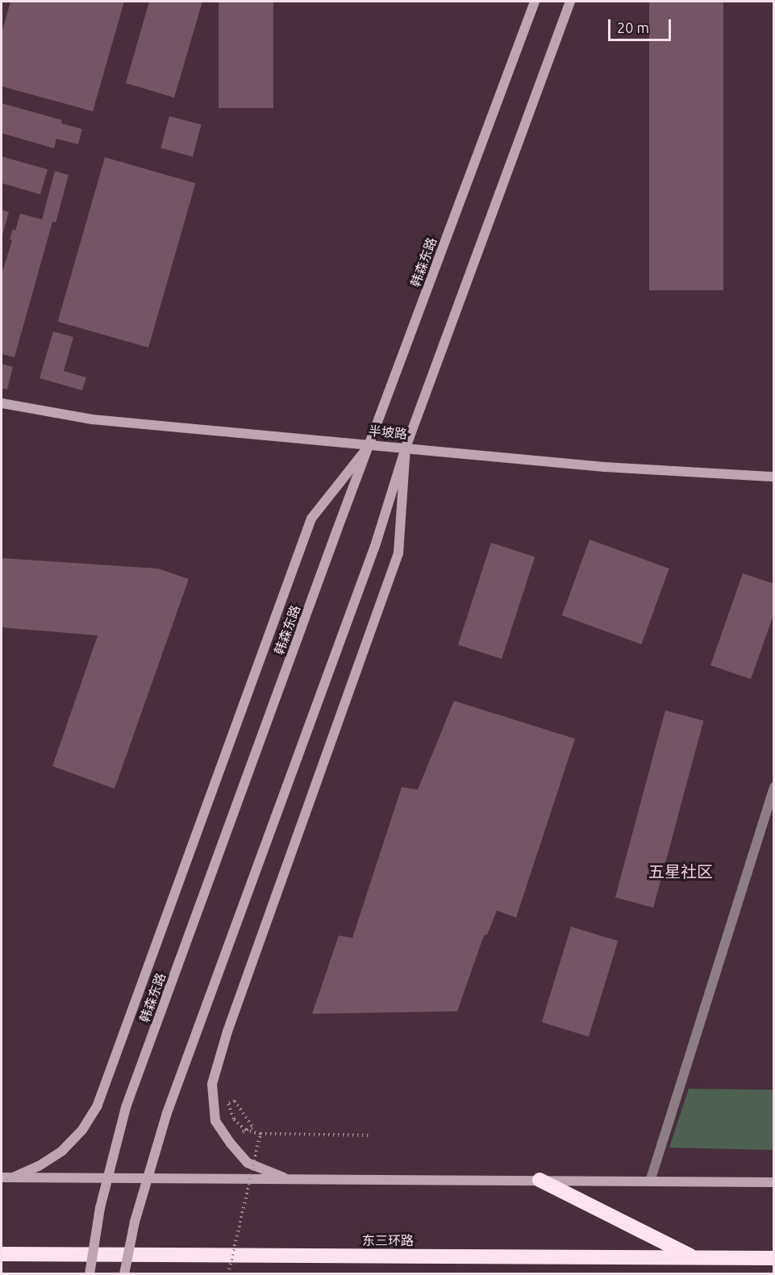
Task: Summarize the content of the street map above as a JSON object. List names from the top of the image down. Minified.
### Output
{"streets":{"highway":["东三环路"],"main road":["韩森东路","半坡路"]},"crossings":[["韩森东路","半坡路"]],"districts":["五星社区"],"scale_bar":"20 m"}
